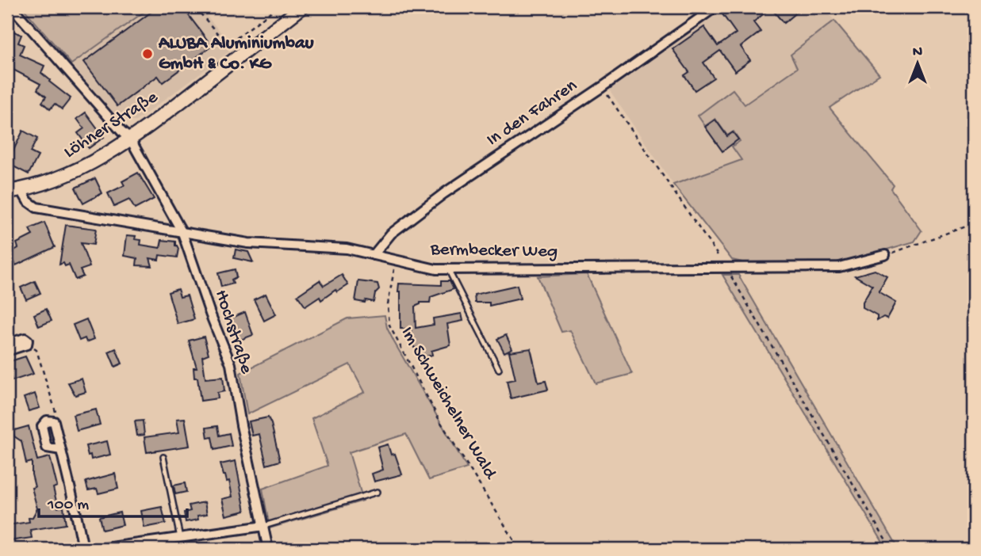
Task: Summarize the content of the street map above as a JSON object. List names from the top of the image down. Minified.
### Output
{"streets":{"main road":["Löhner Straße"],"street":["In den Fahren","Bermbecker Weg","Hochstraße"],"path":["Im Schweichelner Wald"]},"crossings":[["In den Fahren","Bermbecker Weg"],["Löhner Straße","Bermbecker Weg"],["Löhner Straße","Hochstraße"],["Bermbecker Weg","Hochstraße"],["Bermbecker Weg","Im Schweichelner Wald"]],"places":["ALUBA Aluminiumbau GmbH & Co. KG"],"scale_bar":"100 m","north":"top"}
